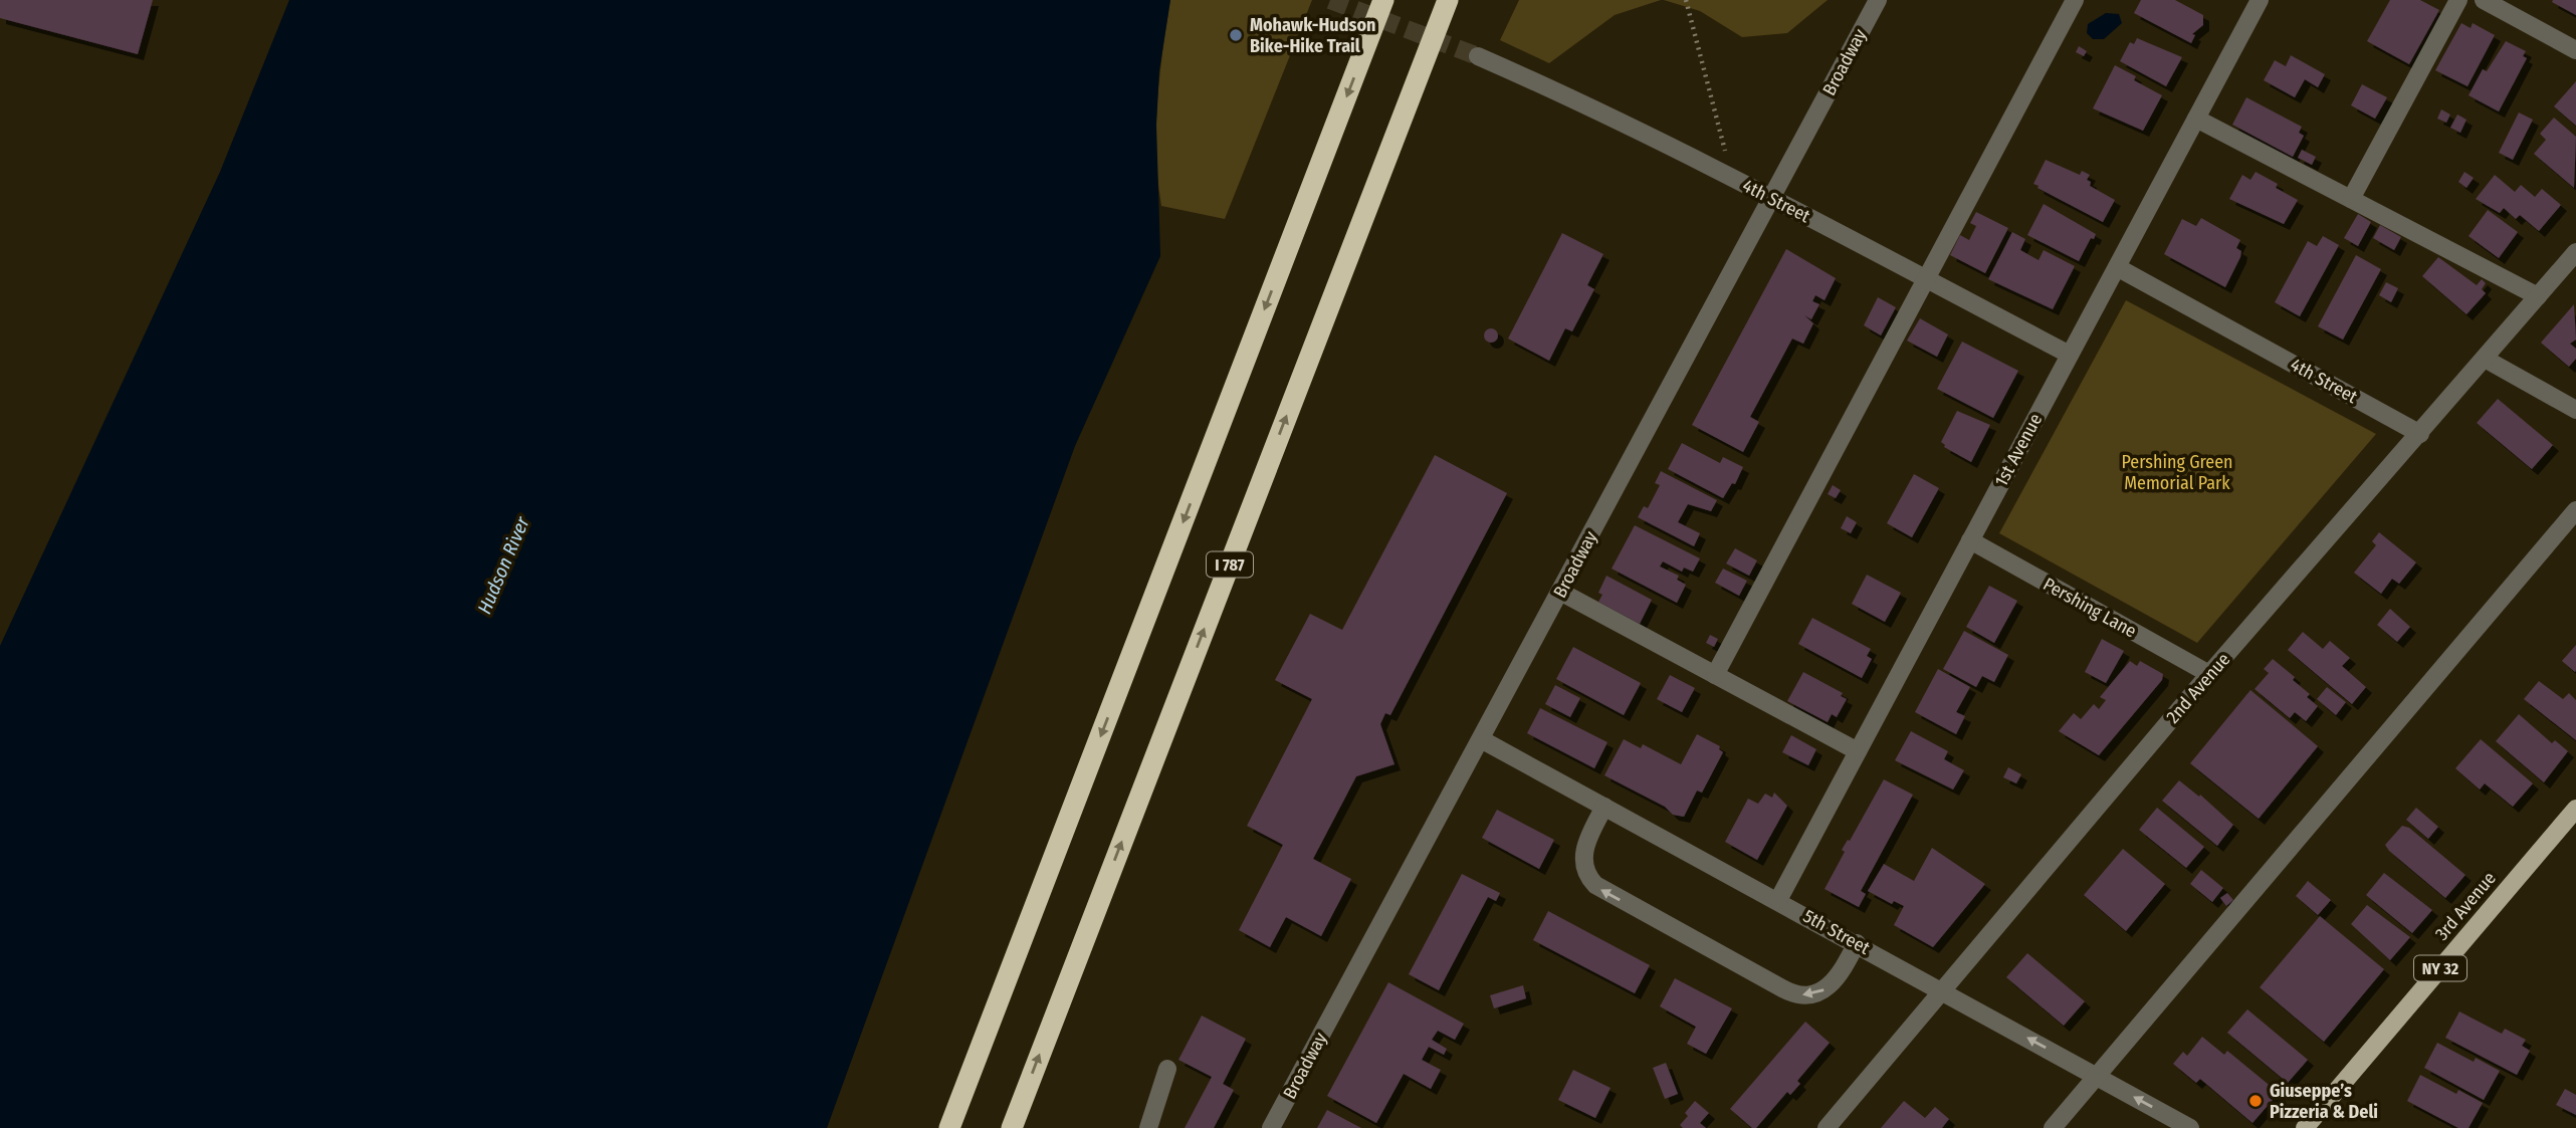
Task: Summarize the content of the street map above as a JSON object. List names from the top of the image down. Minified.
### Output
{"streets":{"highway":["I 787"],"main road":["3rd Avenue","NY 32"],"street":["Broadway","4th Street","1st Avenue","Pershing Lane","2nd Avenue","5th Street"]},"crossings":[["Broadway","4th Street"],["Broadway","5th Street"],["4th Street","1st Avenue"],["4th Street","2nd Avenue"],["1st Avenue","Pershing Lane"],["1st Avenue","5th Street"],["Pershing Lane","2nd Avenue"],["2nd Avenue","5th Street"]],"water":["Hudson River"],"parks":["Pershing Green Memorial Park"],"places":["Mohawk-Hudson Bike-Hike Trail","Giuseppe’s Pizzeria & Deli"]}
